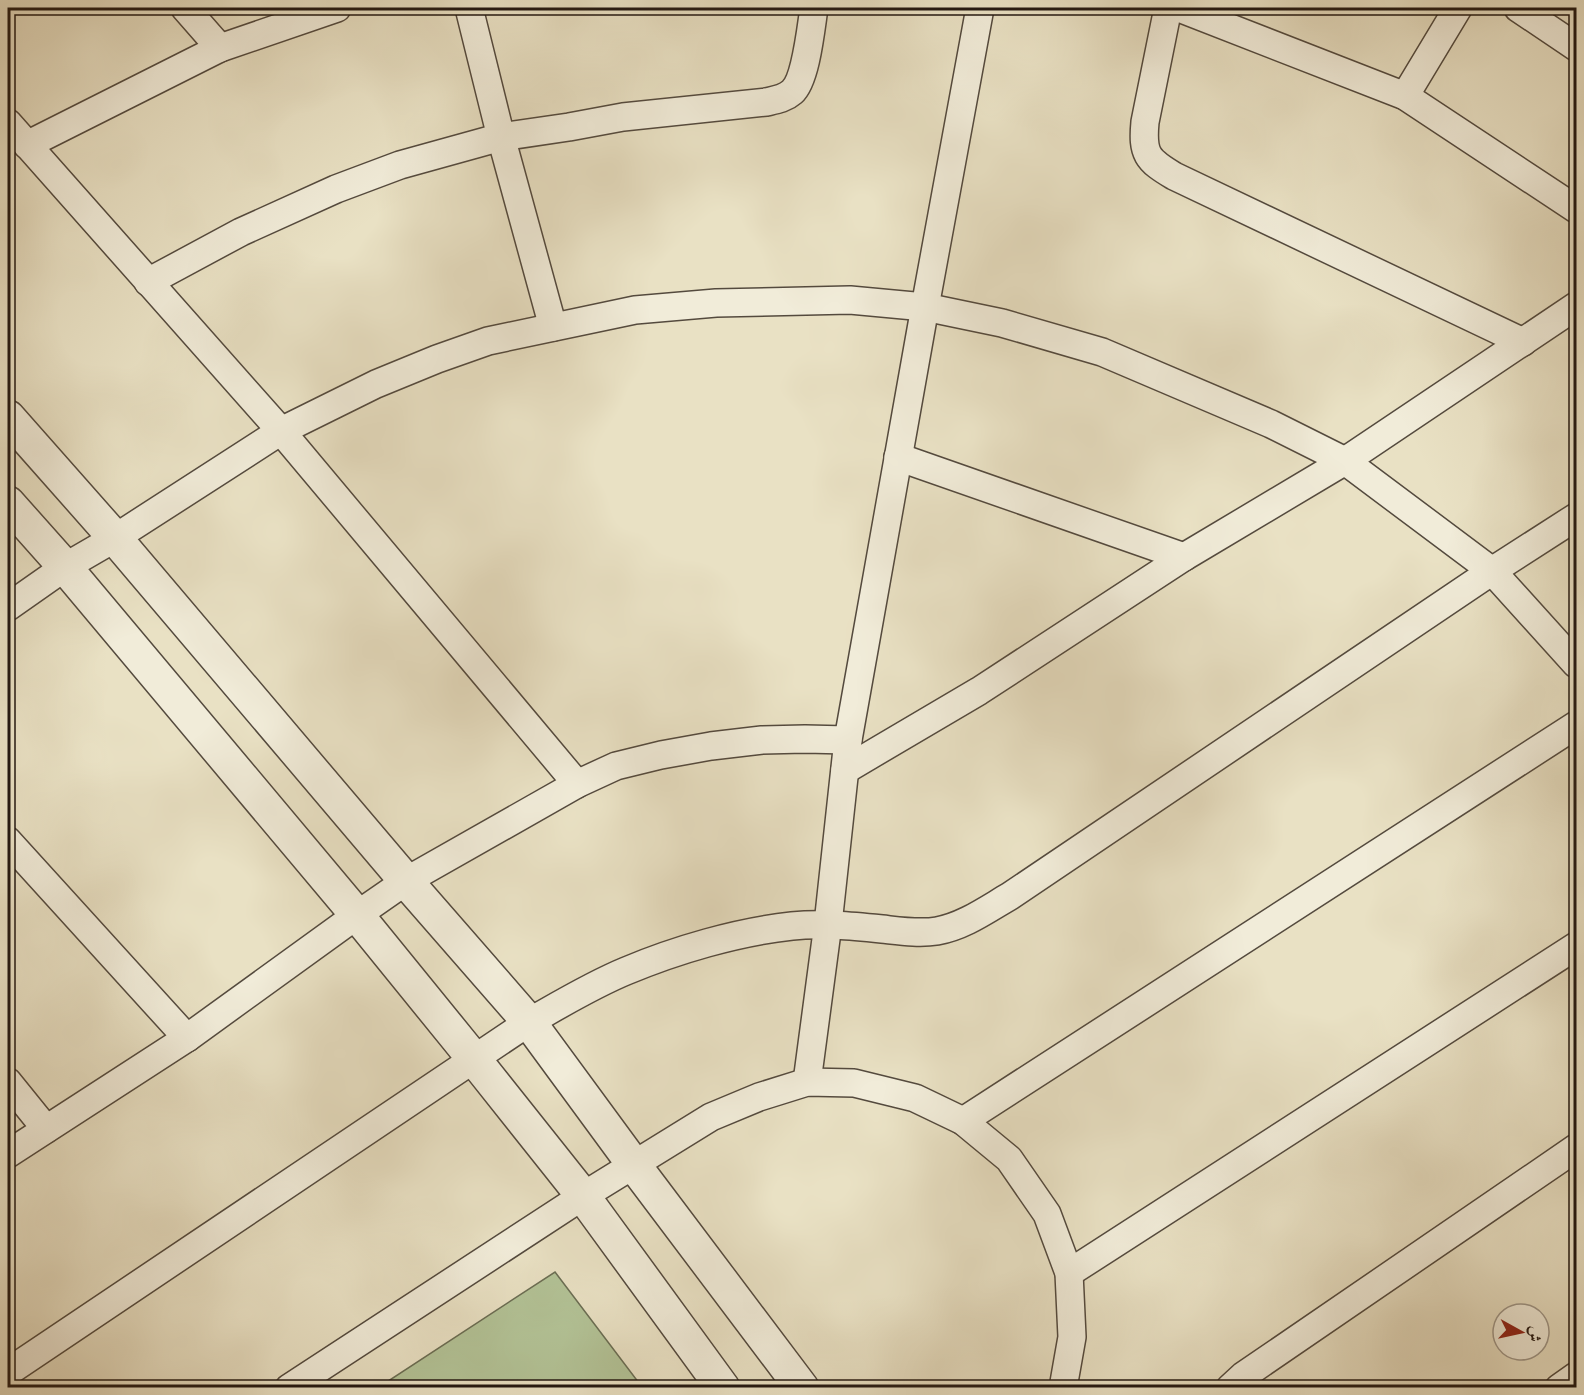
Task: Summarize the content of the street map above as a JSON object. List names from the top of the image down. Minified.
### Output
{"north":"right"}
